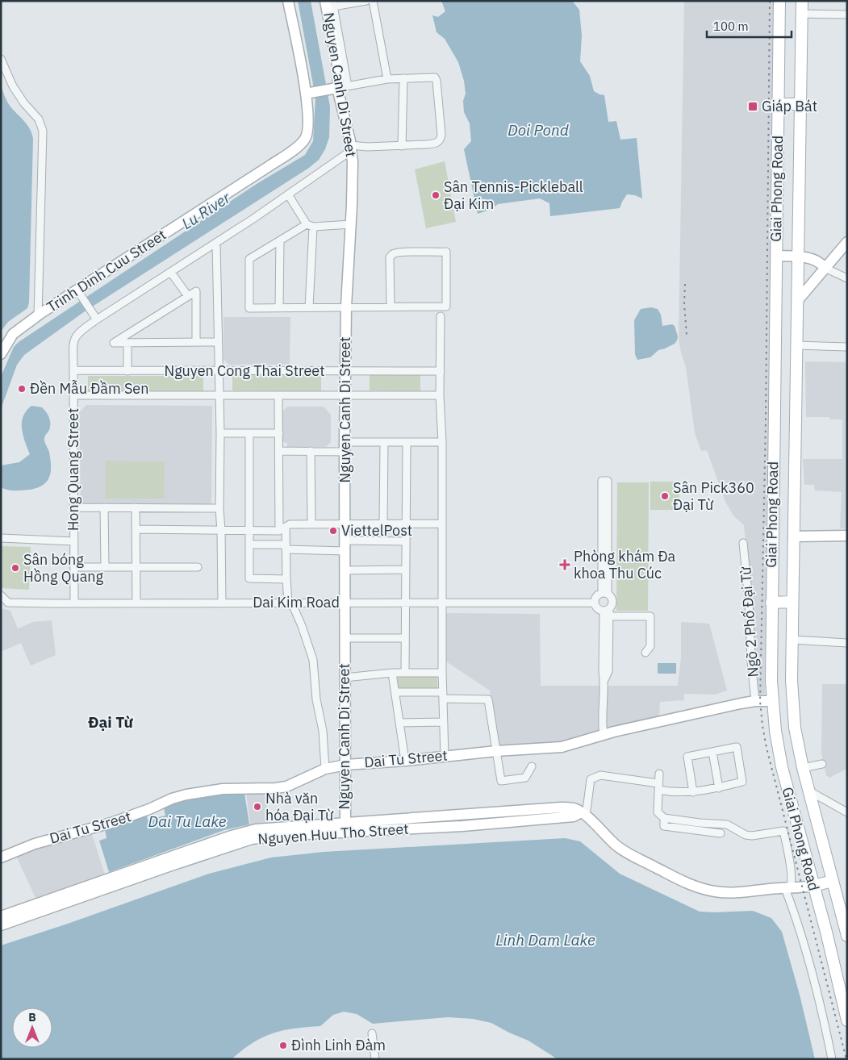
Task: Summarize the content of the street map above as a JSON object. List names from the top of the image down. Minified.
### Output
{"streets":{"main road":["Nguyen Canh Di Street","Giai Phong Road","Trinh Dinh Cuu Street","Dai Tu Street","Nguyen Huu Tho Street"],"street":["Nguyen Cong Thai Street","Hong Quang Street","Dai Kim Road","Ngõ 2 Phố Đại Từ"]},"crossings":[["Nguyen Canh Di Street","Nguyen Cong Thai Street"],["Nguyen Canh Di Street","Dai Kim Road"],["Nguyen Canh Di Street","Dai Tu Street"],["Nguyen Canh Di Street","Nguyen Huu Tho Street"],["Giai Phong Road","Dai Tu Street"],["Giai Phong Road","Nguyen Huu Tho Street"],["Nguyen Cong Thai Street","Hong Quang Street"],["Hong Quang Street","Dai Kim Road"],["Ngõ 2 Phố Đại Từ","Dai Tu Street"]],"districts":["Đại Từ"],"water":["Doi Pond","Lu River","Dai Tu Lake","Linh Dam Lake"],"places":{"transit":["Giáp Bát"],"other":["Sân Tennis-Pickleball Đại Kim","Đền Mẫu Đầm Sen","Sân Pick360 Đại Từ","ViettelPost","Sân bóng Hồng Quang","Nhà văn hóa Đại Từ","Đình Linh Đàm"],"health":["Phòng khám Đa khoa Thu Cúc"]},"scale_bar":"100 m","north":"top"}
